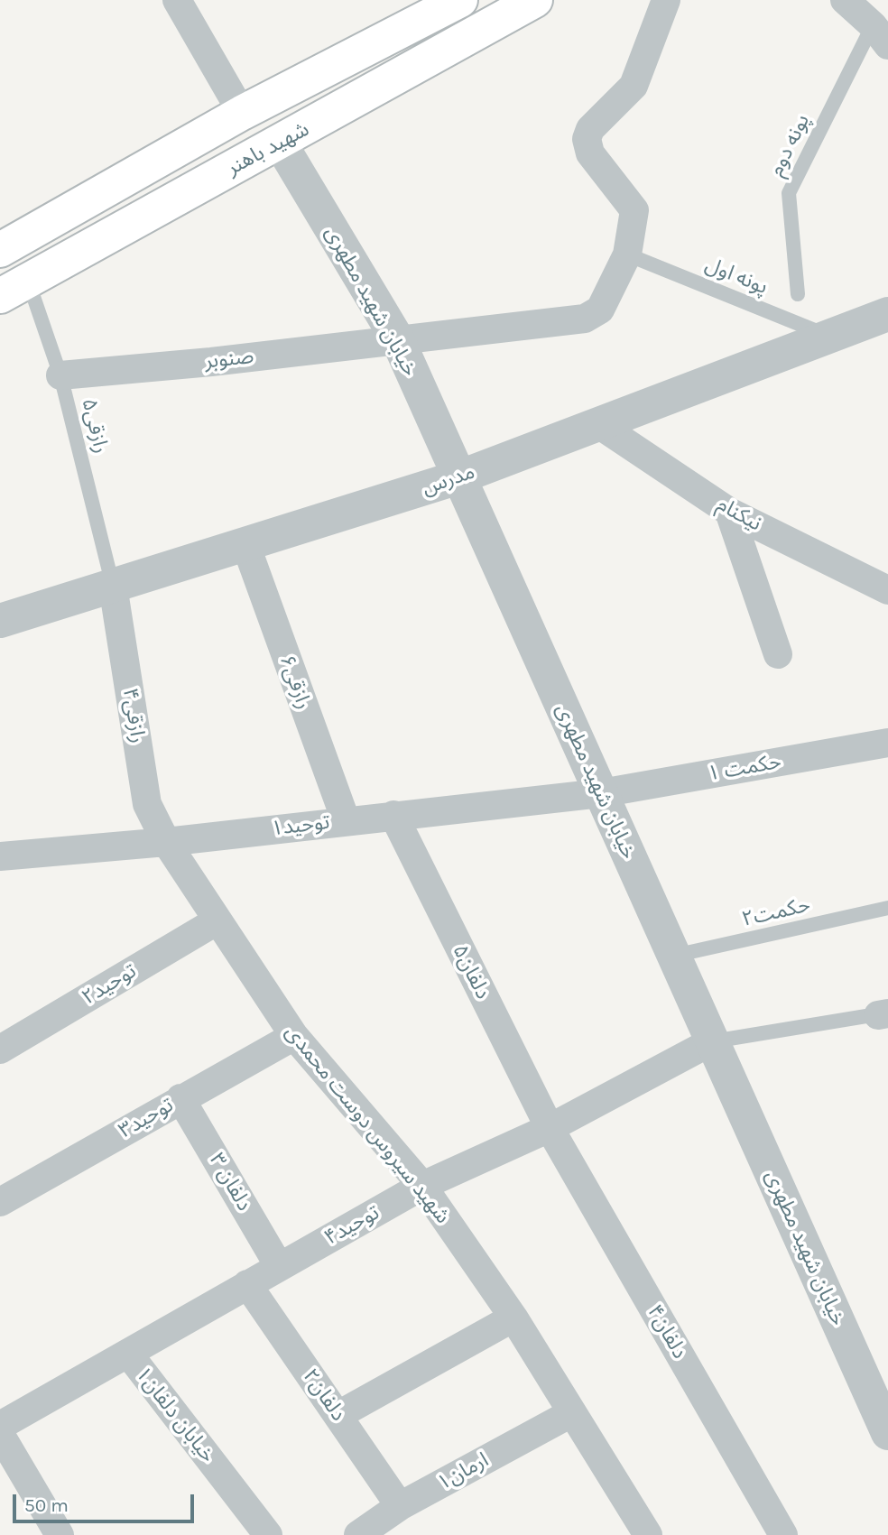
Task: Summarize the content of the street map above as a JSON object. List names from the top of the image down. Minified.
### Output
{"streets":{"main road":["شهید باهنر"],"street":["خیابان شهید مطهری","صنوبر","مدرس","نیکنام","رازقی۶","رازقی۴","حکمت ۱","توحید۱","دلفان۵","توحید۲","توحید۳","شهید سیروس دوست محمدی","دلفان ۳","توحید۴","دلفان۴","دلفان۲","خیابان دلفان۱","ارمان۱"],"lane":["پونه دوم","پونه اول","رازقی۵","حکمت۲"]},"crossings":[["شهید باهنر","خیابان شهید مطهری"],["شهید باهنر","رازقی۵"],["پونه اول","صنوبر"],["پونه اول","مدرس"],["خیابان شهید مطهری","صنوبر"],["خیابان شهید مطهری","مدرس"],["خیابان شهید مطهری","حکمت ۱"],["خیابان شهید مطهری","توحید۱"],["خیابان شهید مطهری","حکمت۲"],["خیابان شهید مطهری","توحید۴"],["صنوبر","رازقی۵"],["رازقی۵","مدرس"],["رازقی۵","رازقی۴"],["مدرس","نیکنام"],["مدرس","رازقی۶"],["مدرس","رازقی۴"],["رازقی۶","توحید۱"],["رازقی۴","توحید۱"],["رازقی۴","شهید سیروس دوست محمدی"],["حکمت ۱","توحید۱"],["توحید۱","دلفان۵"],["توحید۱","شهید سیروس دوست محمدی"],["دلفان۵","توحید۴"],["دلفان۵","دلفان۴"],["توحید۲","شهید سیروس دوست محمدی"],["توحید۳","شهید سیروس دوست محمدی"],["توحید۳","دلفان ۳"],["شهید سیروس دوست محمدی","توحید۴"],["شهید سیروس دوست محمدی","ارمان۱"],["دلفان ۳","توحید۴"],["توحید۴","دلفان۴"],["توحید۴","دلفان۲"],["توحید۴","خیابان دلفان۱"],["دلفان۲","ارمان۱"]],"scale_bar":"50 m"}
